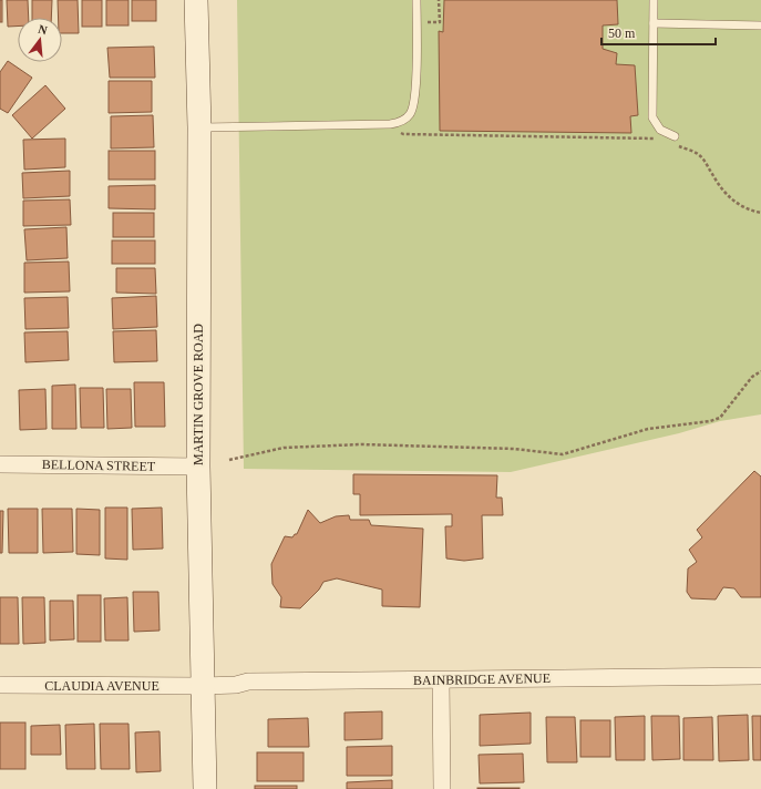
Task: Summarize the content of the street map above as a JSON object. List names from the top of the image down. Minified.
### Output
{"streets":{"street":["MARTIN GROVE ROAD","BELLONA STREET","BAINBRIDGE AVENUE","CLAUDIA AVENUE"]},"crossings":[["MARTIN GROVE ROAD","BELLONA STREET"],["MARTIN GROVE ROAD","BAINBRIDGE AVENUE"],["MARTIN GROVE ROAD","CLAUDIA AVENUE"],["BAINBRIDGE AVENUE","CLAUDIA AVENUE"]],"scale_bar":"50 m","north":"top"}
